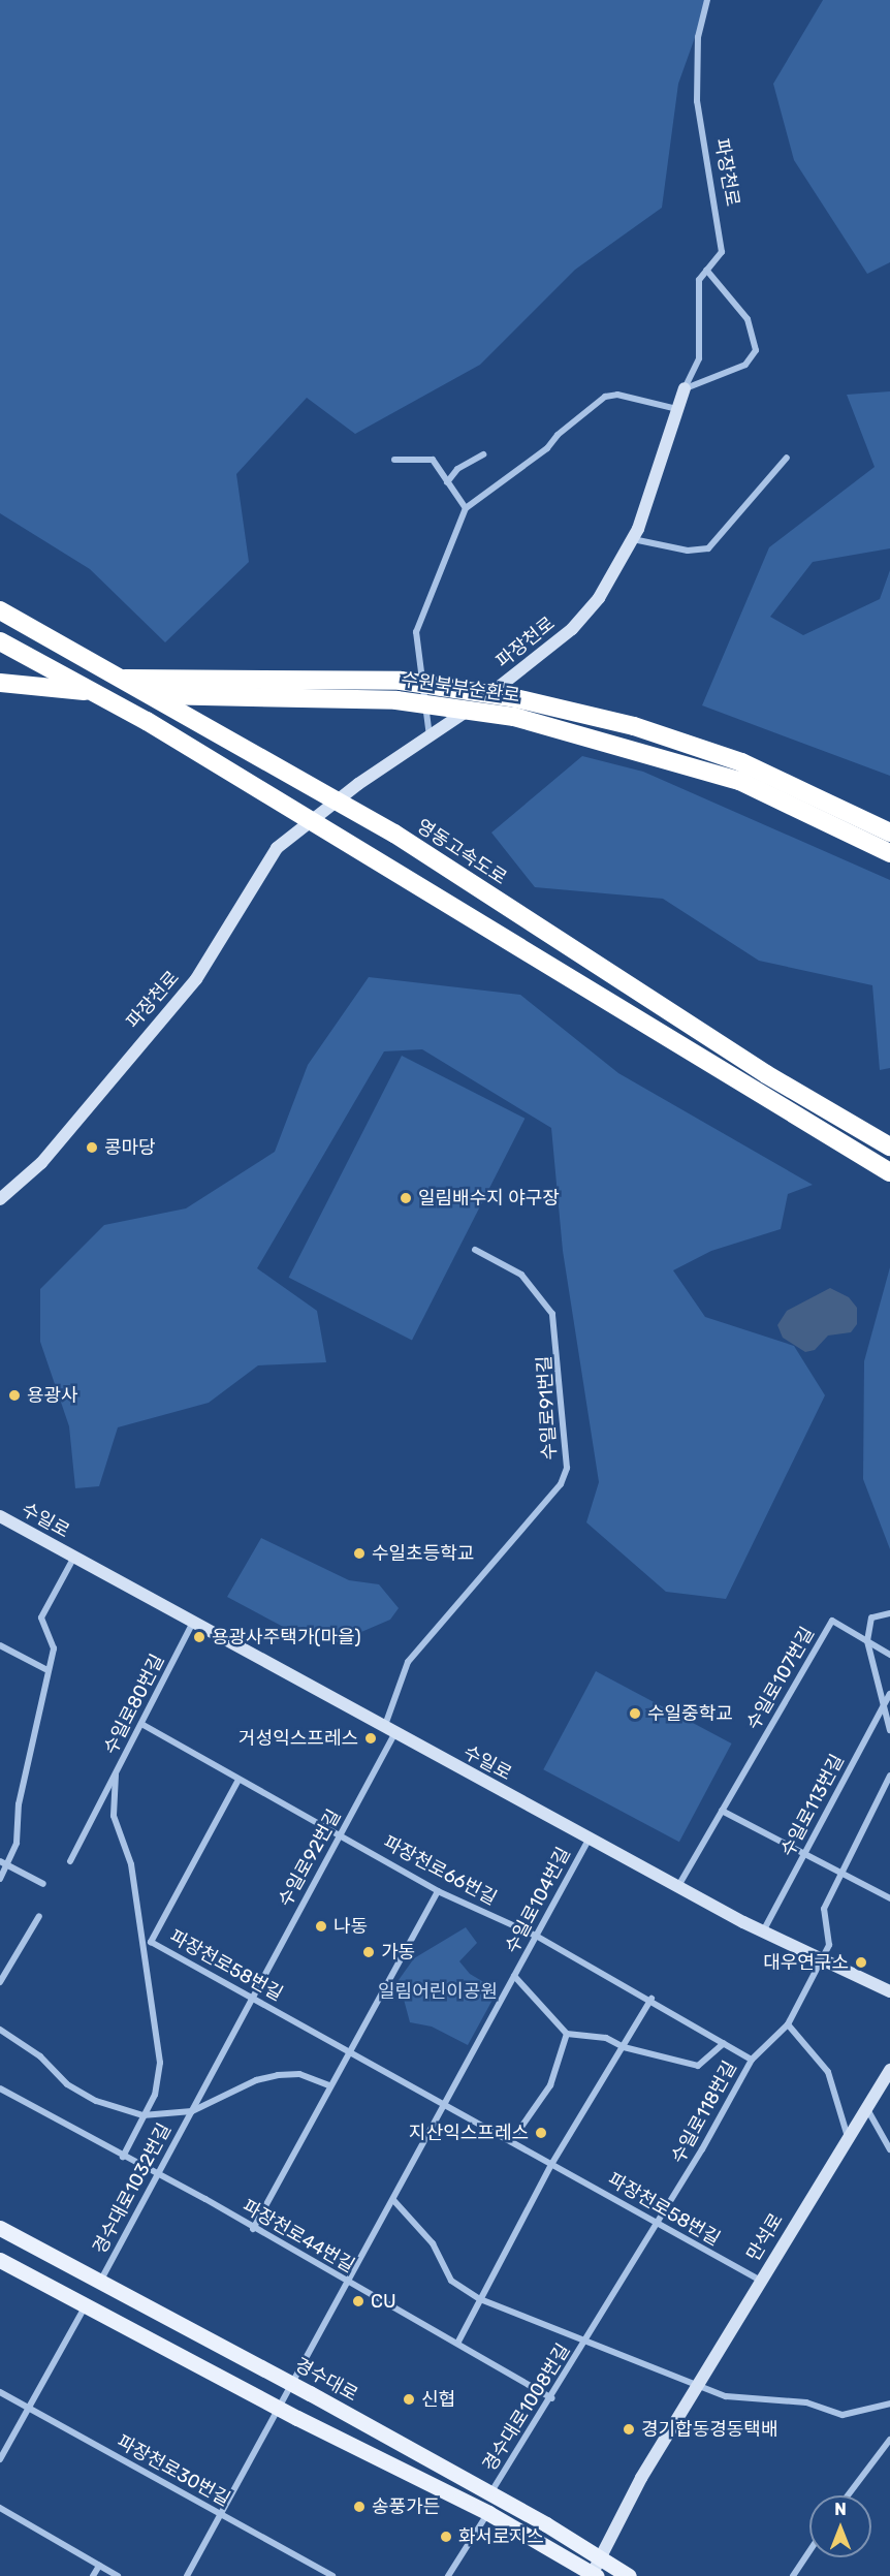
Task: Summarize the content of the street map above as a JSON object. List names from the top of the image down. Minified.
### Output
{"streets":{"highway":["수원북부순환로","영동고속도로"],"main road":["경수대로"],"street":["파장천로","수일로91번길","수일로","수일로107번길","수일로80번길","수일로113번길","수일로92번길","파장천로66번길","수일로104번길","파장천로58번길","수일로118번길","경수대로1032번길","파장천로44번길","만석로","경수대로1008번길","파장천로30번길"]},"crossings":[["수일로91번길","수일로"],["수일로91번길","수일로92번길"],["수일로","수일로107번길"],["수일로","수일로80번길"],["수일로","수일로113번길"],["수일로","수일로92번길"],["수일로","수일로104번길"],["수일로","수일로118번길"],["수일로80번길","파장천로66번길"],["수일로92번길","파장천로66번길"],["수일로92번길","파장천로58번길"],["수일로92번길","경수대로1032번길"],["파장천로66번길","수일로104번길"],["파장천로66번길","파장천로58번길"],["파장천로66번길","수일로118번길"],["수일로104번길","파장천로58번길"],["수일로104번길","파장천로44번길"],["수일로104번길","경수대로"],["수일로104번길","경수대로1008번길"],["수일로104번길","파장천로30번길"],["파장천로58번길","수일로118번길"],["파장천로58번길","경수대로1032번길"],["파장천로58번길","만석로"],["파장천로58번길","경수대로1008번길"],["수일로118번길","경수대로1008번길"],["경수대로1032번길","파장천로44번길"],["경수대로1032번길","경수대로"],["파장천로44번길","경수대로1008번길"],["만석로","경수대로"],["경수대로","경수대로1008번길"]],"parks":["일림어린이공원"],"places":["콩마당","일림배수지 야구장","용광사","수일초등학교","용광사주택가(마을)","수일중학교","거성익스프레스","나동","가동","대우연구소","지산익스프레스","CU","신협","경기합동경동택배","송풍가든","화서로지스"],"north":"top"}
